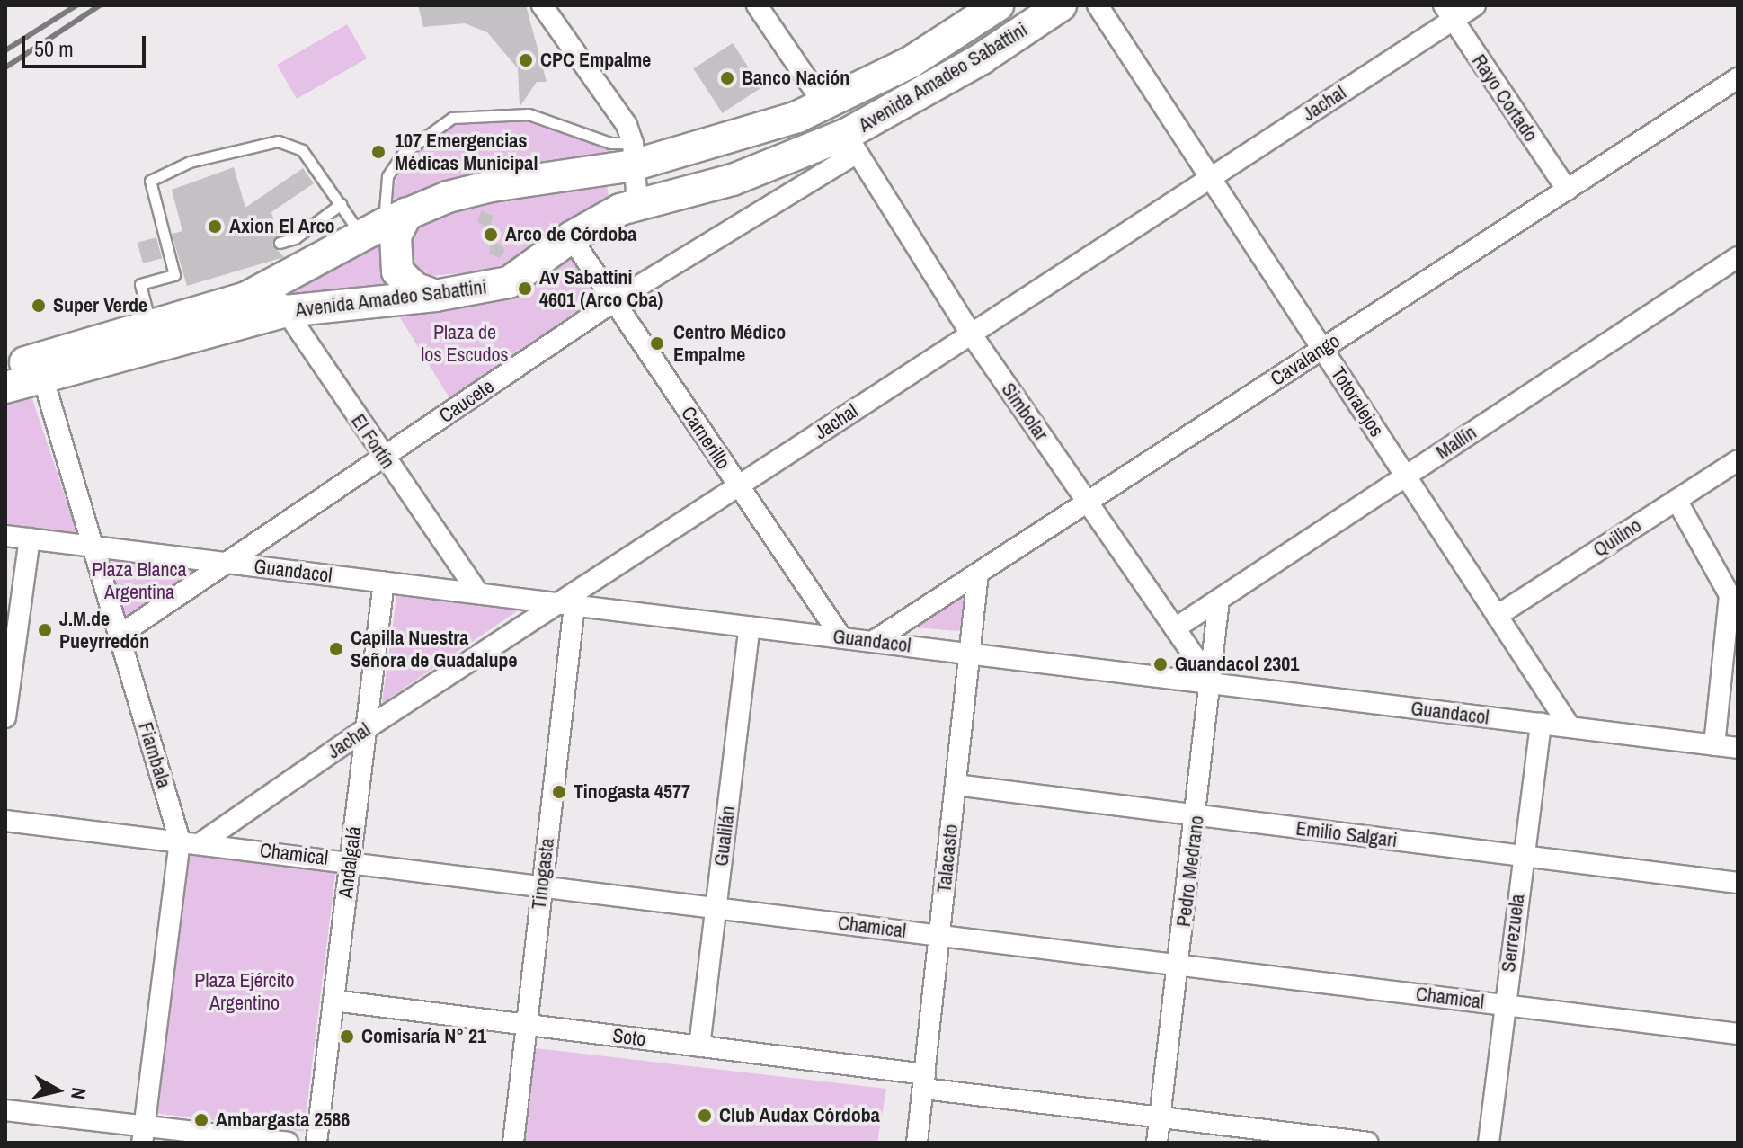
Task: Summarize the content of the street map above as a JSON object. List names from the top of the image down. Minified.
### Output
{"streets":{"main road":["Avenida Amadeo Sabattini"],"street":["Rayo Cortado","Jachal","Cavalango","Caucete","Totoralejos","Simbolar","Carnerillo","El Fortín","Mallín","Quilino","Guandacol","Fiambala","Emilio Salgari","Gualilán","Chamical","Talacasto","Andalgalá","Pedro Medrano","Tinogasta","Serrezuela","Soto"]},"crossings":[["Avenida Amadeo Sabattini","Caucete"],["Avenida Amadeo Sabattini","Simbolar"],["Avenida Amadeo Sabattini","Carnerillo"],["Avenida Amadeo Sabattini","El Fortín"],["Avenida Amadeo Sabattini","Fiambala"],["Rayo Cortado","Jachal"],["Rayo Cortado","Cavalango"],["Jachal","Totoralejos"],["Jachal","Simbolar"],["Jachal","Carnerillo"],["Jachal","Guandacol"],["Jachal","Fiambala"],["Jachal","Chamical"],["Jachal","Andalgalá"],["Jachal","Tinogasta"],["Cavalango","Totoralejos"],["Cavalango","Simbolar"],["Cavalango","Guandacol"],["Cavalango","Talacasto"],["Caucete","Simbolar"],["Caucete","Carnerillo"],["Caucete","El Fortín"],["Caucete","Guandacol"],["Caucete","Fiambala"],["Totoralejos","Mallín"],["Totoralejos","Quilino"],["Totoralejos","Guandacol"],["Simbolar","Mallín"],["Simbolar","Guandacol"],["Simbolar","Pedro Medrano"],["Carnerillo","Guandacol"],["El Fortín","Guandacol"],["Mallín","Pedro Medrano"],["Guandacol","Fiambala"],["Guandacol","Gualilán"],["Guandacol","Talacasto"],["Guandacol","Andalgalá"],["Guandacol","Pedro Medrano"],["Guandacol","Tinogasta"],["Guandacol","Serrezuela"],["Fiambala","Chamical"],["Emilio Salgari","Talacasto"],["Emilio Salgari","Pedro Medrano"],["Emilio Salgari","Serrezuela"],["Gualilán","Chamical"],["Gualilán","Soto"],["Chamical","Talacasto"],["Chamical","Andalgalá"],["Chamical","Pedro Medrano"],["Chamical","Tinogasta"],["Chamical","Serrezuela"],["Talacasto","Soto"],["Andalgalá","Soto"],["Pedro Medrano","Soto"],["Tinogasta","Soto"]],"parks":["Plaza de los Escudos","Plaza Blanca Argentina","Plaza Ejército Argentino"],"places":["CPC Empalme","Banco Nación","107 Emergencias Médicas Municipal","Axion El Arco","Arco de Córdoba","Av Sabattini 4601 (Arco Cba)","Super Verde","Centro Médico Empalme","J.M.de Pueyrredón","Capilla Nuestra Señora de Guadalupe","Guandacol 2301","Tinogasta 4577","Comisaría N° 21","Club Audax Córdoba","Ambargasta 2586"],"scale_bar":"50 m","north":"right"}
